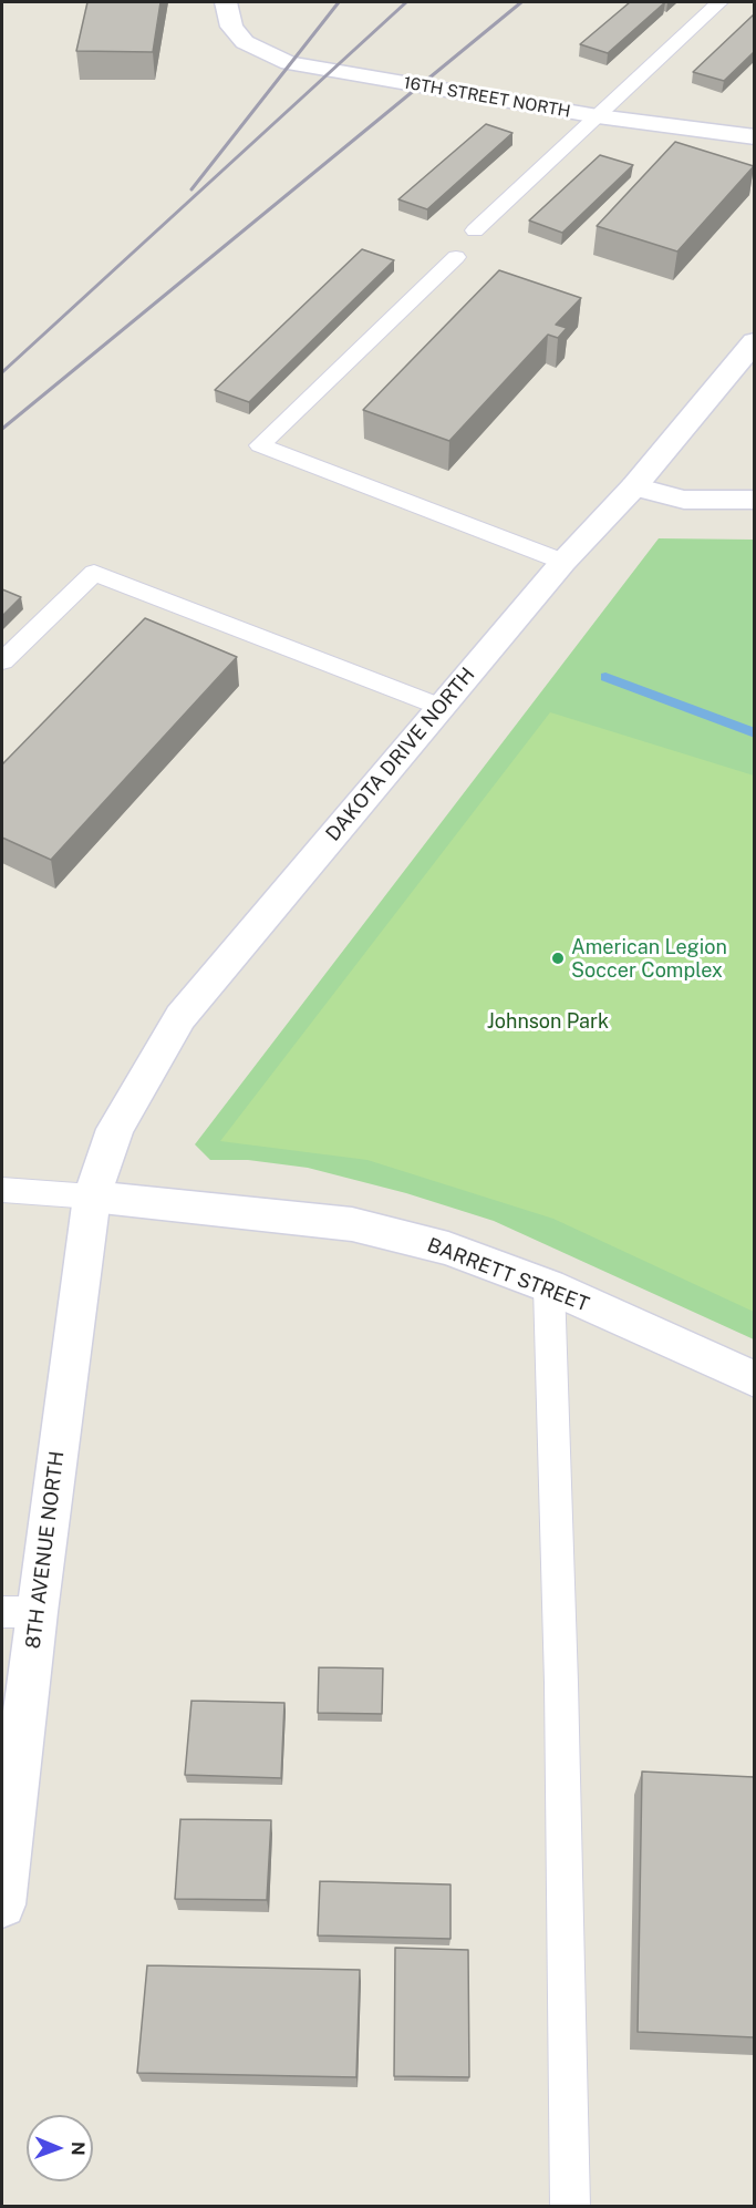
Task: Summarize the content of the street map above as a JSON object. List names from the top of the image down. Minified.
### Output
{"streets":{"street":["16TH STREET NORTH","DAKOTA DRIVE NORTH","BARRETT STREET","8TH AVENUE NORTH"]},"crossings":[["DAKOTA DRIVE NORTH","BARRETT STREET"],["DAKOTA DRIVE NORTH","8TH AVENUE NORTH"],["BARRETT STREET","8TH AVENUE NORTH"]],"parks":["Johnson Park"],"places":["American Legion Soccer Complex"],"north":"right"}
